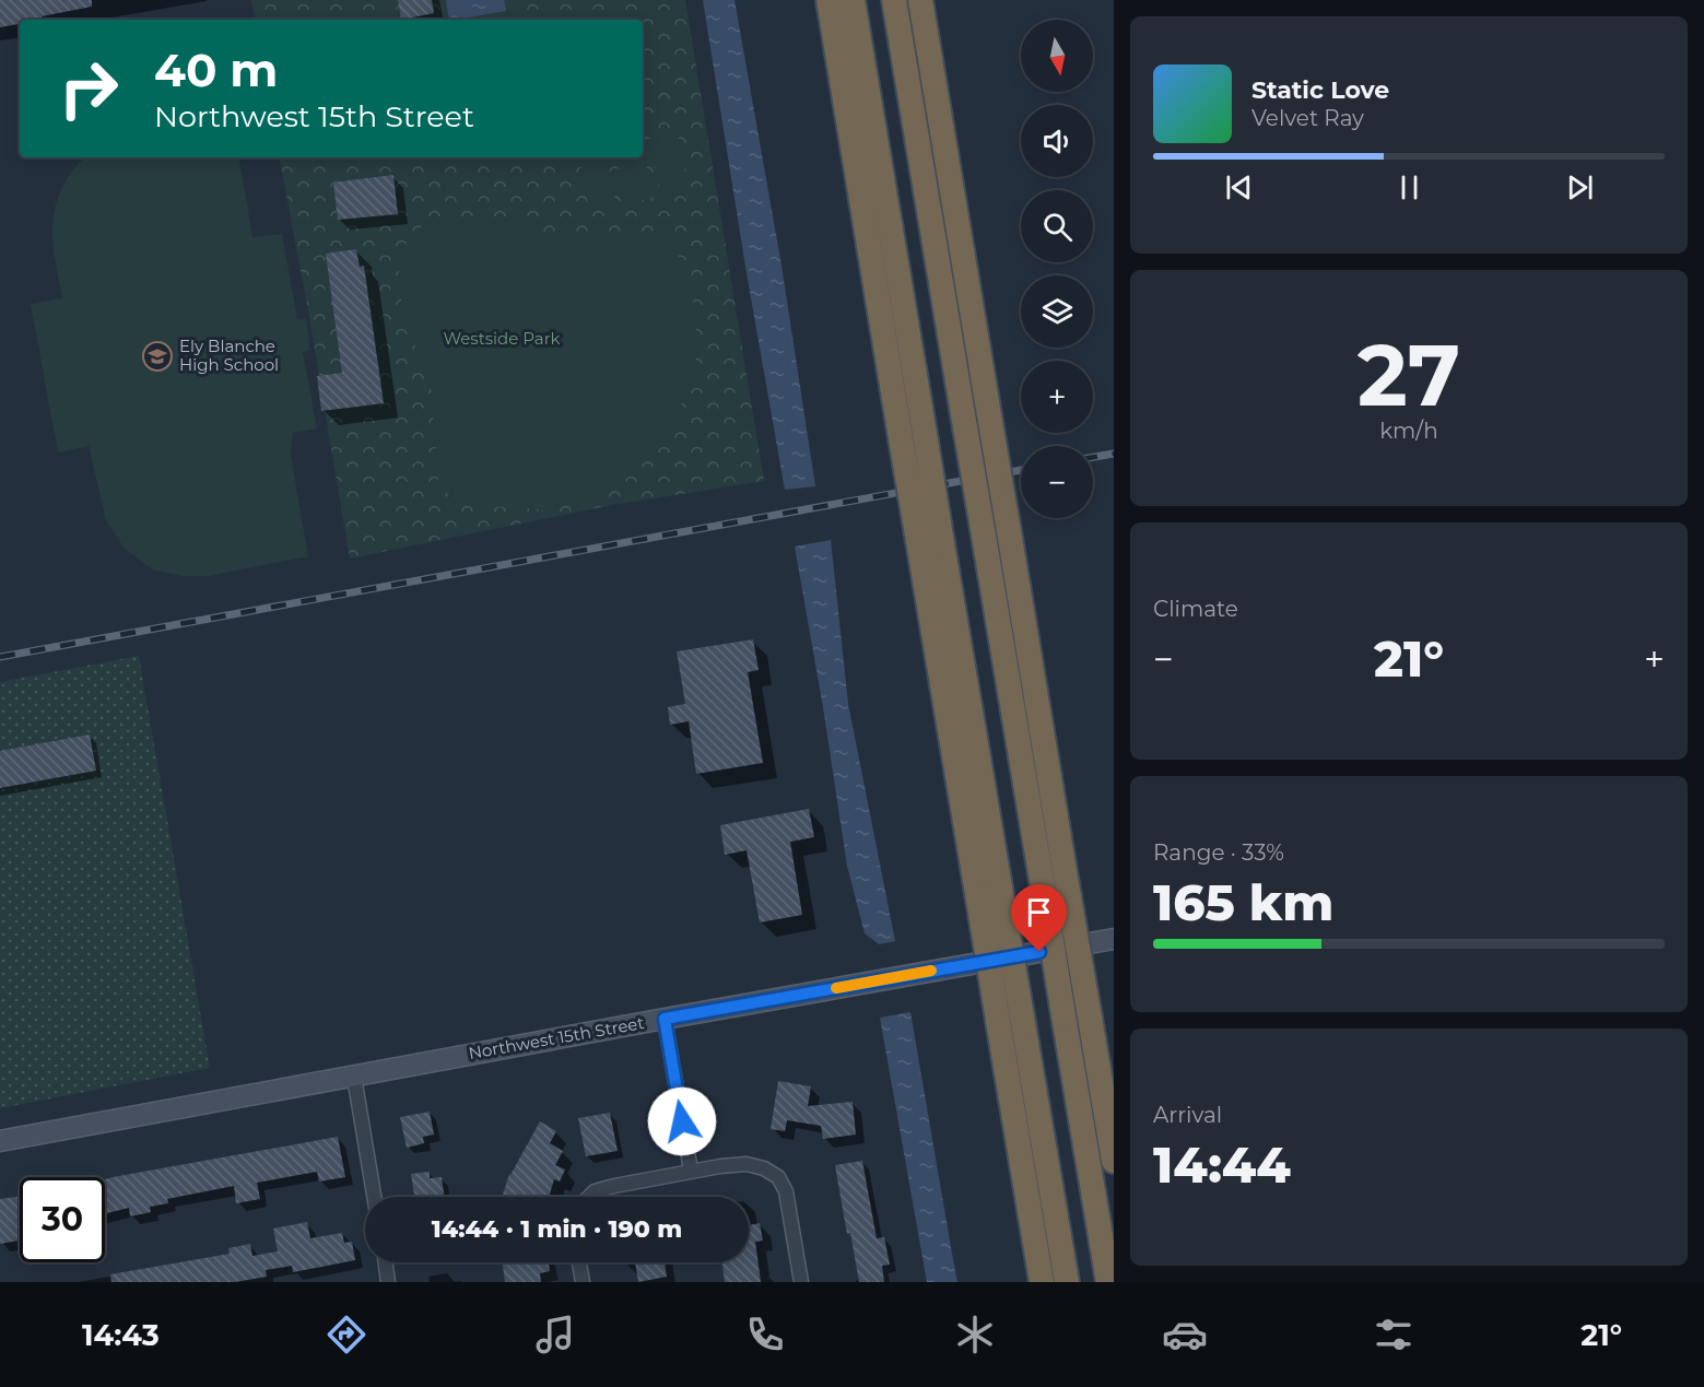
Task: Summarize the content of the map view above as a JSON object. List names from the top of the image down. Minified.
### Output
{"streets":{"street":["Northwest 15th Street"]},"parks":["Westside Park"],"places":{"school or university":["Ely Blanche High School"]},"north":"bottom","page":{"map_buttons":["+","−"],"turn":["40 m","Northwest 15th Street"],"song":["Static Love","Velvet Ray"],"tile":[["27","km/h"],"Climate",["Range · 33%","165 km"],["Arrival","14:44"]],"heat":["−","21°","+"],"limit":"30","trip":"14:44 · 1 min · 190 m","tabs":["14:43","21°"]}}
